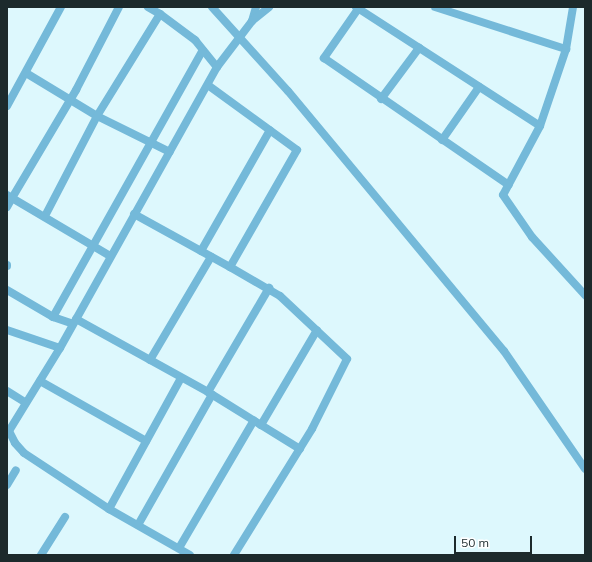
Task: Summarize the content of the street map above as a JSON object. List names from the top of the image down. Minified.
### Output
{"scale_bar":"50 m"}
